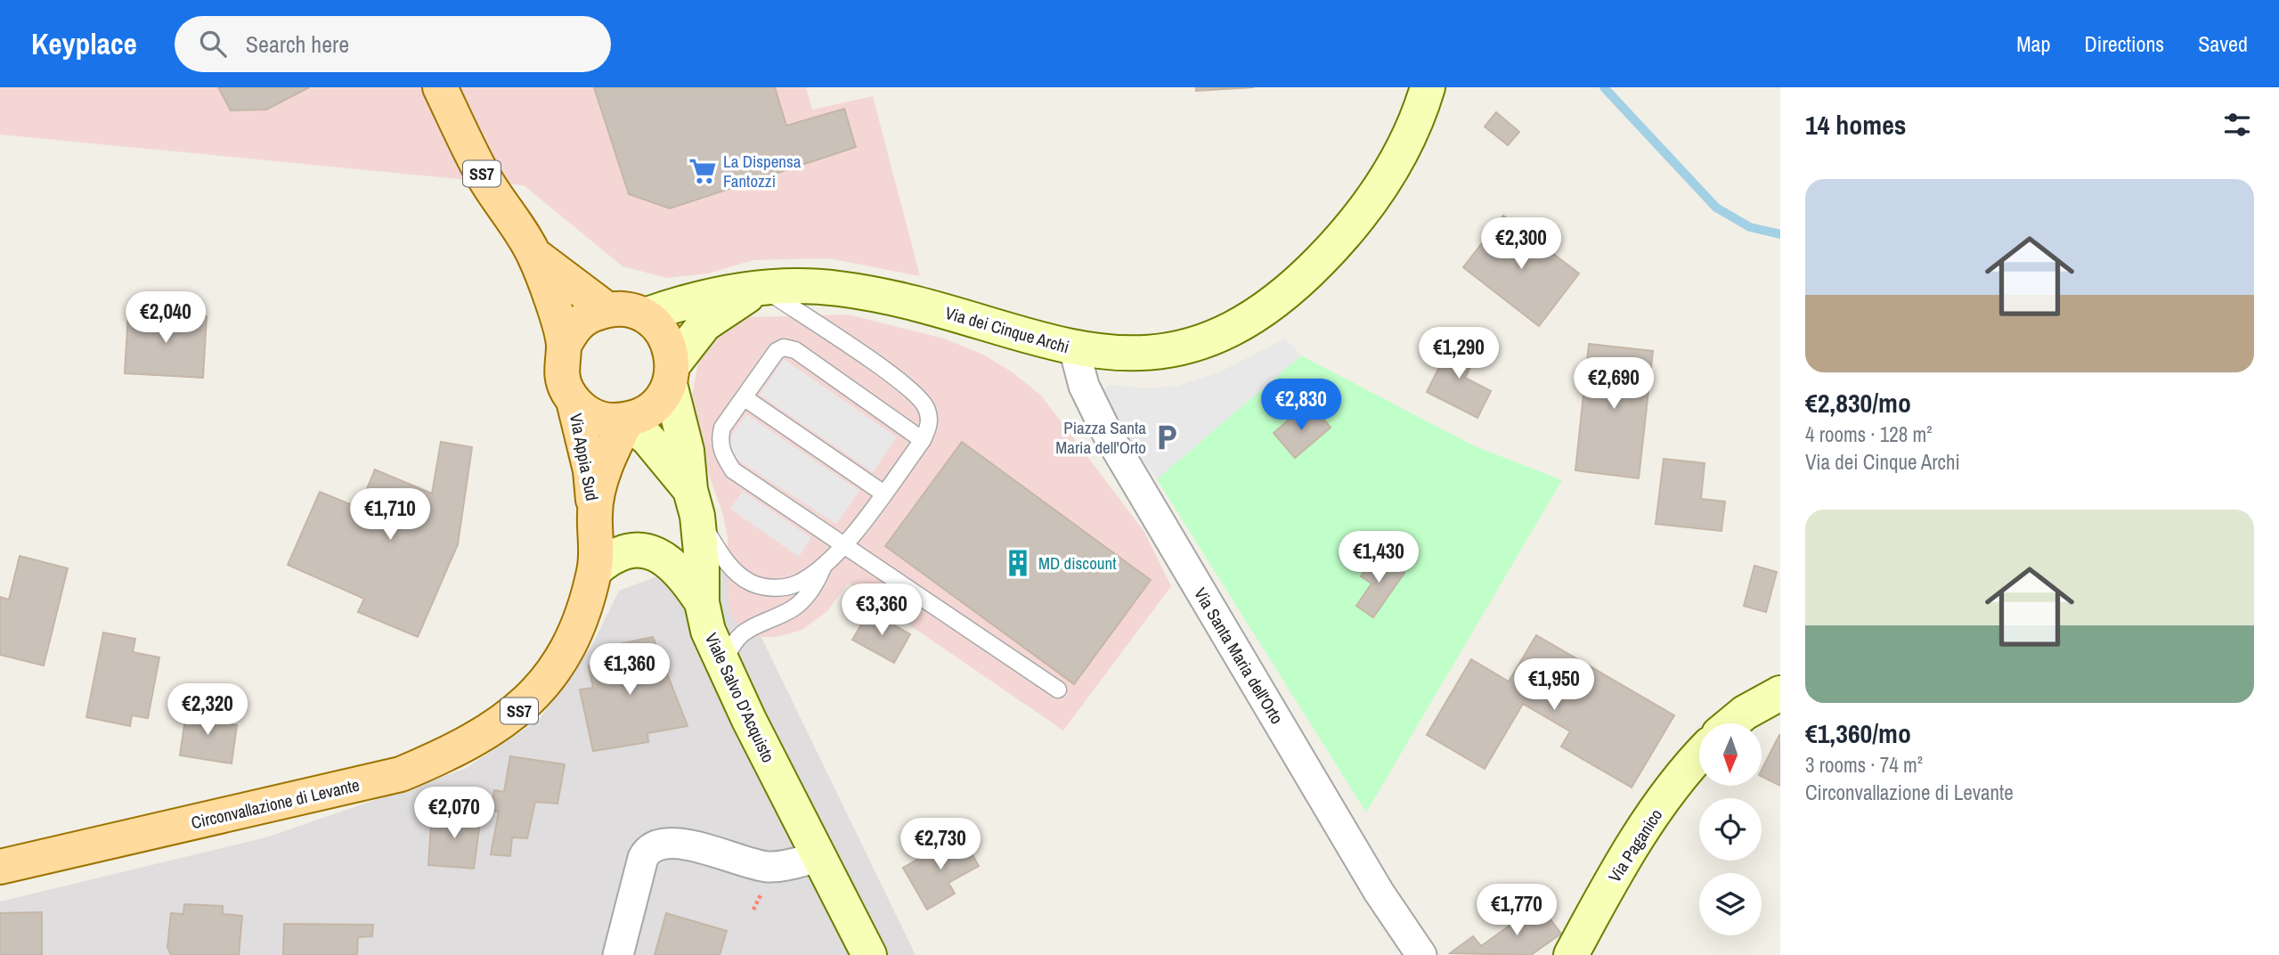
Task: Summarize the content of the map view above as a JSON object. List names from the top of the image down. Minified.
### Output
{"streets":{"main road":["SS7","Via dei Cinque Archi","Via Appia Sud","Viale Salvo D'Acquisto","Circonvallazione di Levante","Via Paganico"],"street":["Via Santa Maria dell'Orto"]},"crossings":[["SS7","Via dei Cinque Archi"],["SS7","Via Appia Sud"],["SS7","Viale Salvo D'Acquisto"],["SS7","Circonvallazione di Levante"],["Via dei Cinque Archi","Via Appia Sud"],["Via dei Cinque Archi","Via Santa Maria dell'Orto"],["Via dei Cinque Archi","Viale Salvo D'Acquisto"],["Via dei Cinque Archi","Circonvallazione di Levante"],["Via Appia Sud","Viale Salvo D'Acquisto"],["Via Appia Sud","Circonvallazione di Levante"],["Viale Salvo D'Acquisto","Circonvallazione di Levante"]],"places":{"supermarket":["La Dispensa Fantozzi"],"parking":["Piazza Santa Maria dell'Orto"],"building":["MD discount"]},"north":"bottom","page":{"header":"Keyplace","search":"Search here","nav":["Map","Directions","Saved"],"heading":"14 homes","list":[{"name":"€2,830/mo","note":"4 rooms · 128 m² · Via dei Cinque Archi"},{"name":"€1,360/mo","note":"3 rooms · 74 m² · Circonvallazione di Levante"}],"price":["€2,300","€2,040","€1,290","€2,690","€2,830","€1,710","€1,430","€3,360","€1,360","€1,950","€2,320","€2,070","€2,730","€1,770"]}}
